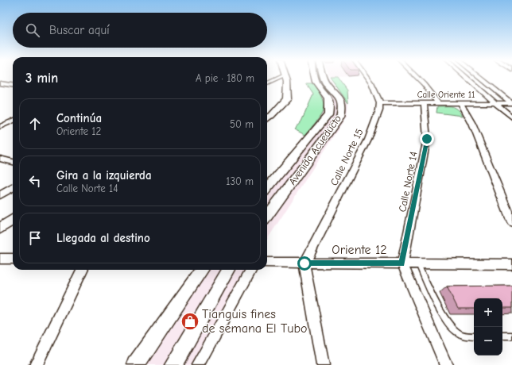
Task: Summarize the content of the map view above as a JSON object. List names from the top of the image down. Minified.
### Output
{"streets":{"street":["Calle Oriente 11","Avenida Acueducto","Calle Norte 15","Calle Norte 14","Oriente 12"]},"crossings":[["Calle Oriente 11","Calle Norte 15"],["Calle Oriente 11","Calle Norte 14"],["Calle Norte 15","Oriente 12"],["Calle Norte 14","Oriente 12"]],"places":{"shop":["Tianguis fines de semana El Tubo"]},"page":{"search":"Buscar aquí","heading":["3 min","A pie · 180 m"],"list":[["Continúa","Oriente 12","50 m"],["Gira a la izquierda","Calle Norte 14","130 m"],"Llegada al destino"],"map_buttons":["+","−"]}}
